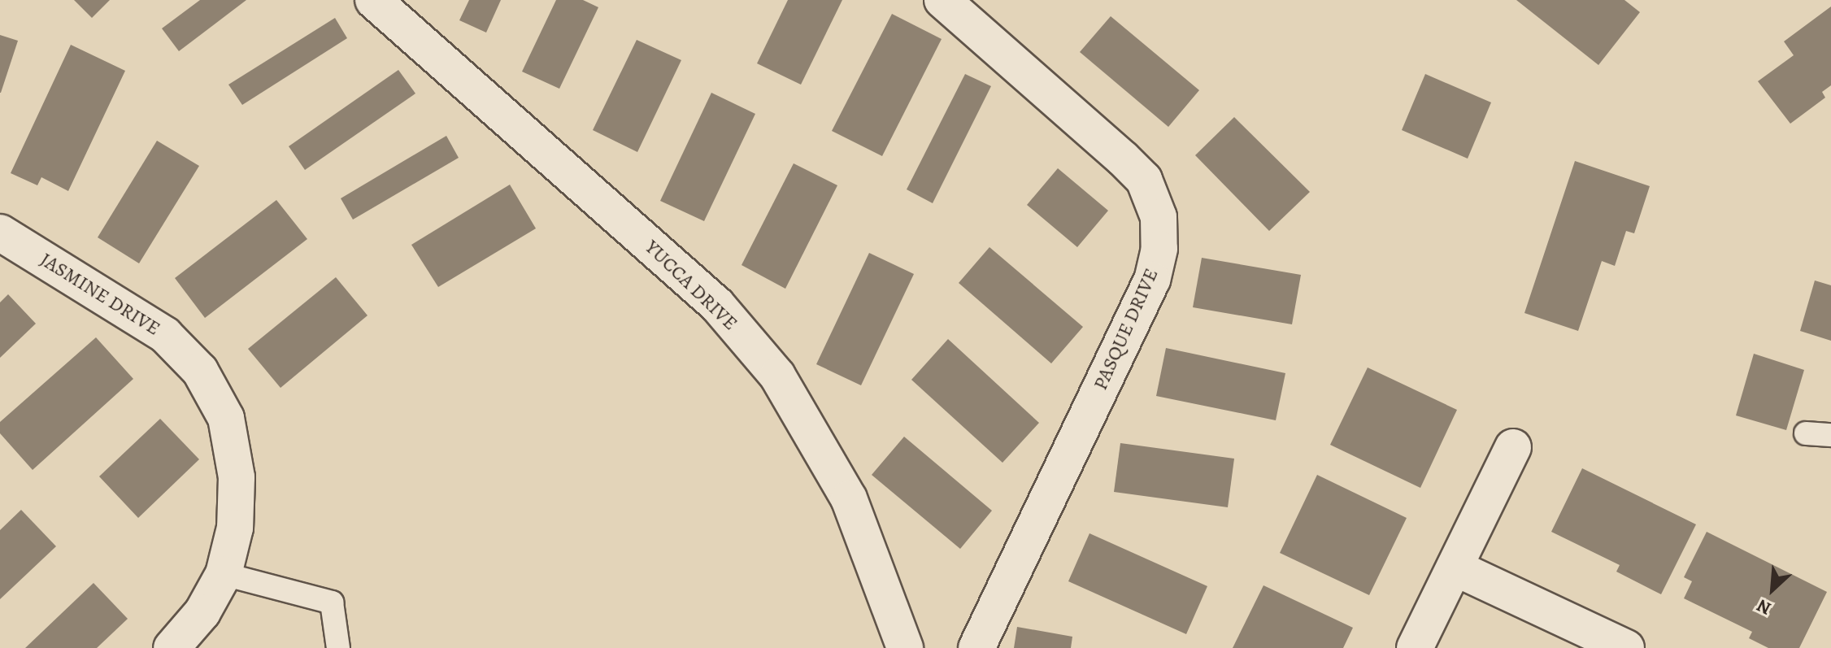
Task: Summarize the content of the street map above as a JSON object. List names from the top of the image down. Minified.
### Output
{"streets":{"street":["YUCCA DRIVE","JASMINE DRIVE","PASQUE DRIVE"]},"north":"bottom left"}
